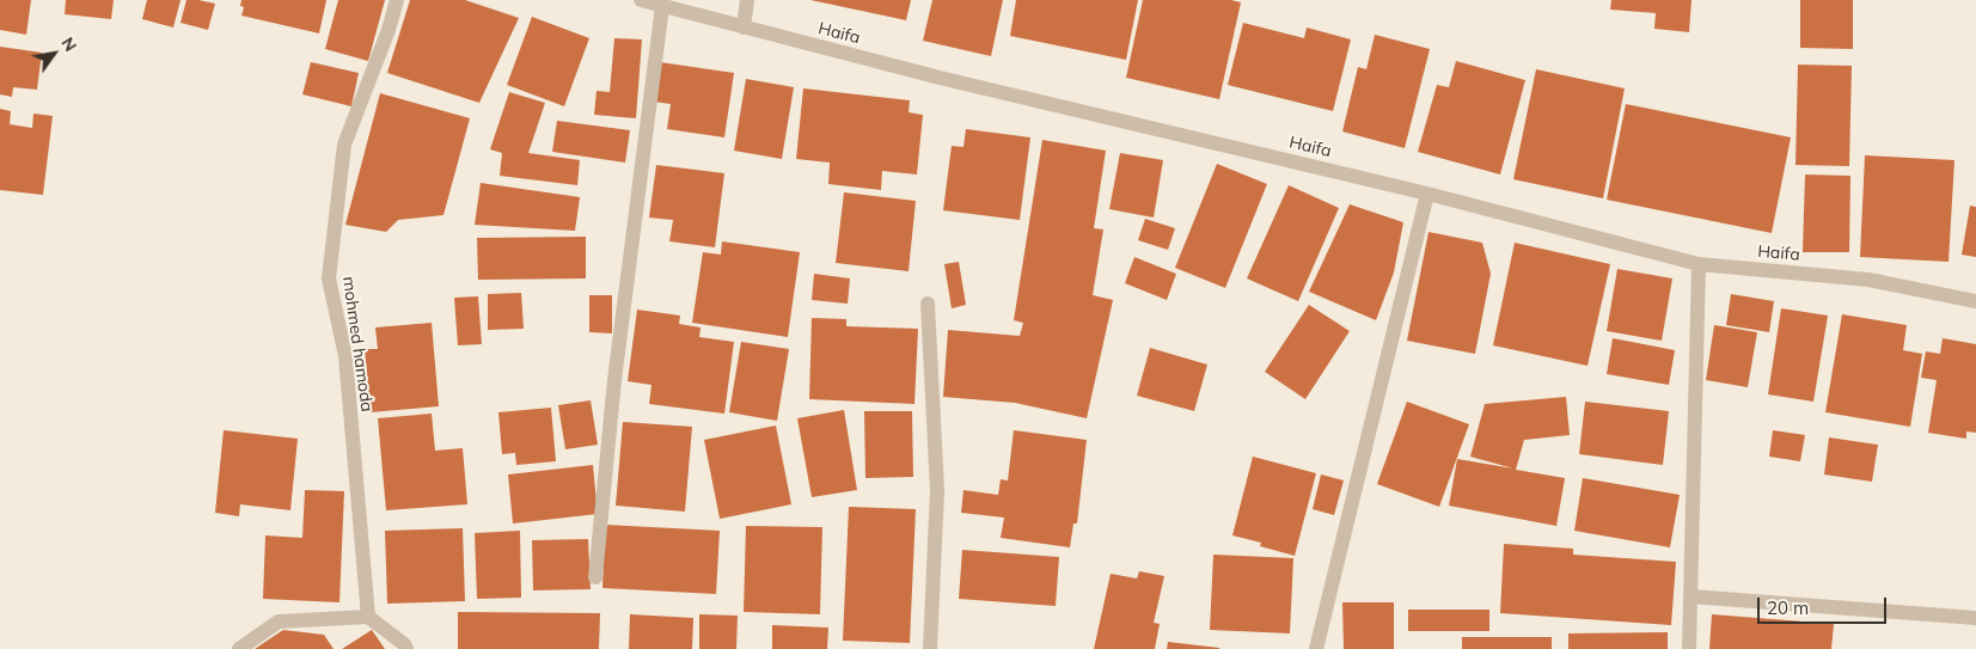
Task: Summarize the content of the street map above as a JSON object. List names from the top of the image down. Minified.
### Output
{"streets":{"street":["Haifa","mohmed hamoda"]},"scale_bar":"20 m","north":"top right"}
